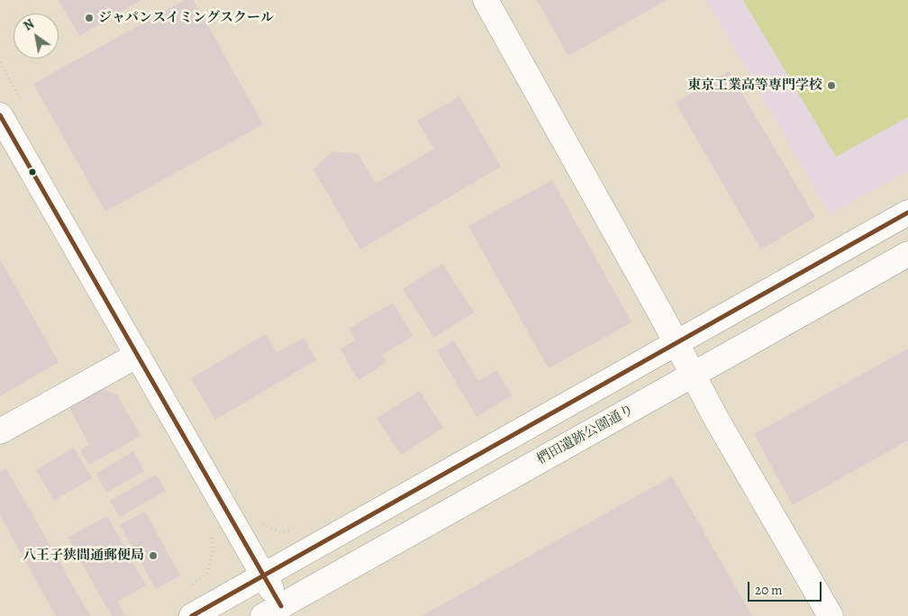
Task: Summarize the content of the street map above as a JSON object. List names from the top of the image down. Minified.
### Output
{"streets":{"street":["椚田遺跡公園通り"]},"places":["ジャパンスイミングスクール","東京工業高等専門学校","八王子狭間通郵便局"],"scale_bar":"20 m","north":"top left"}
